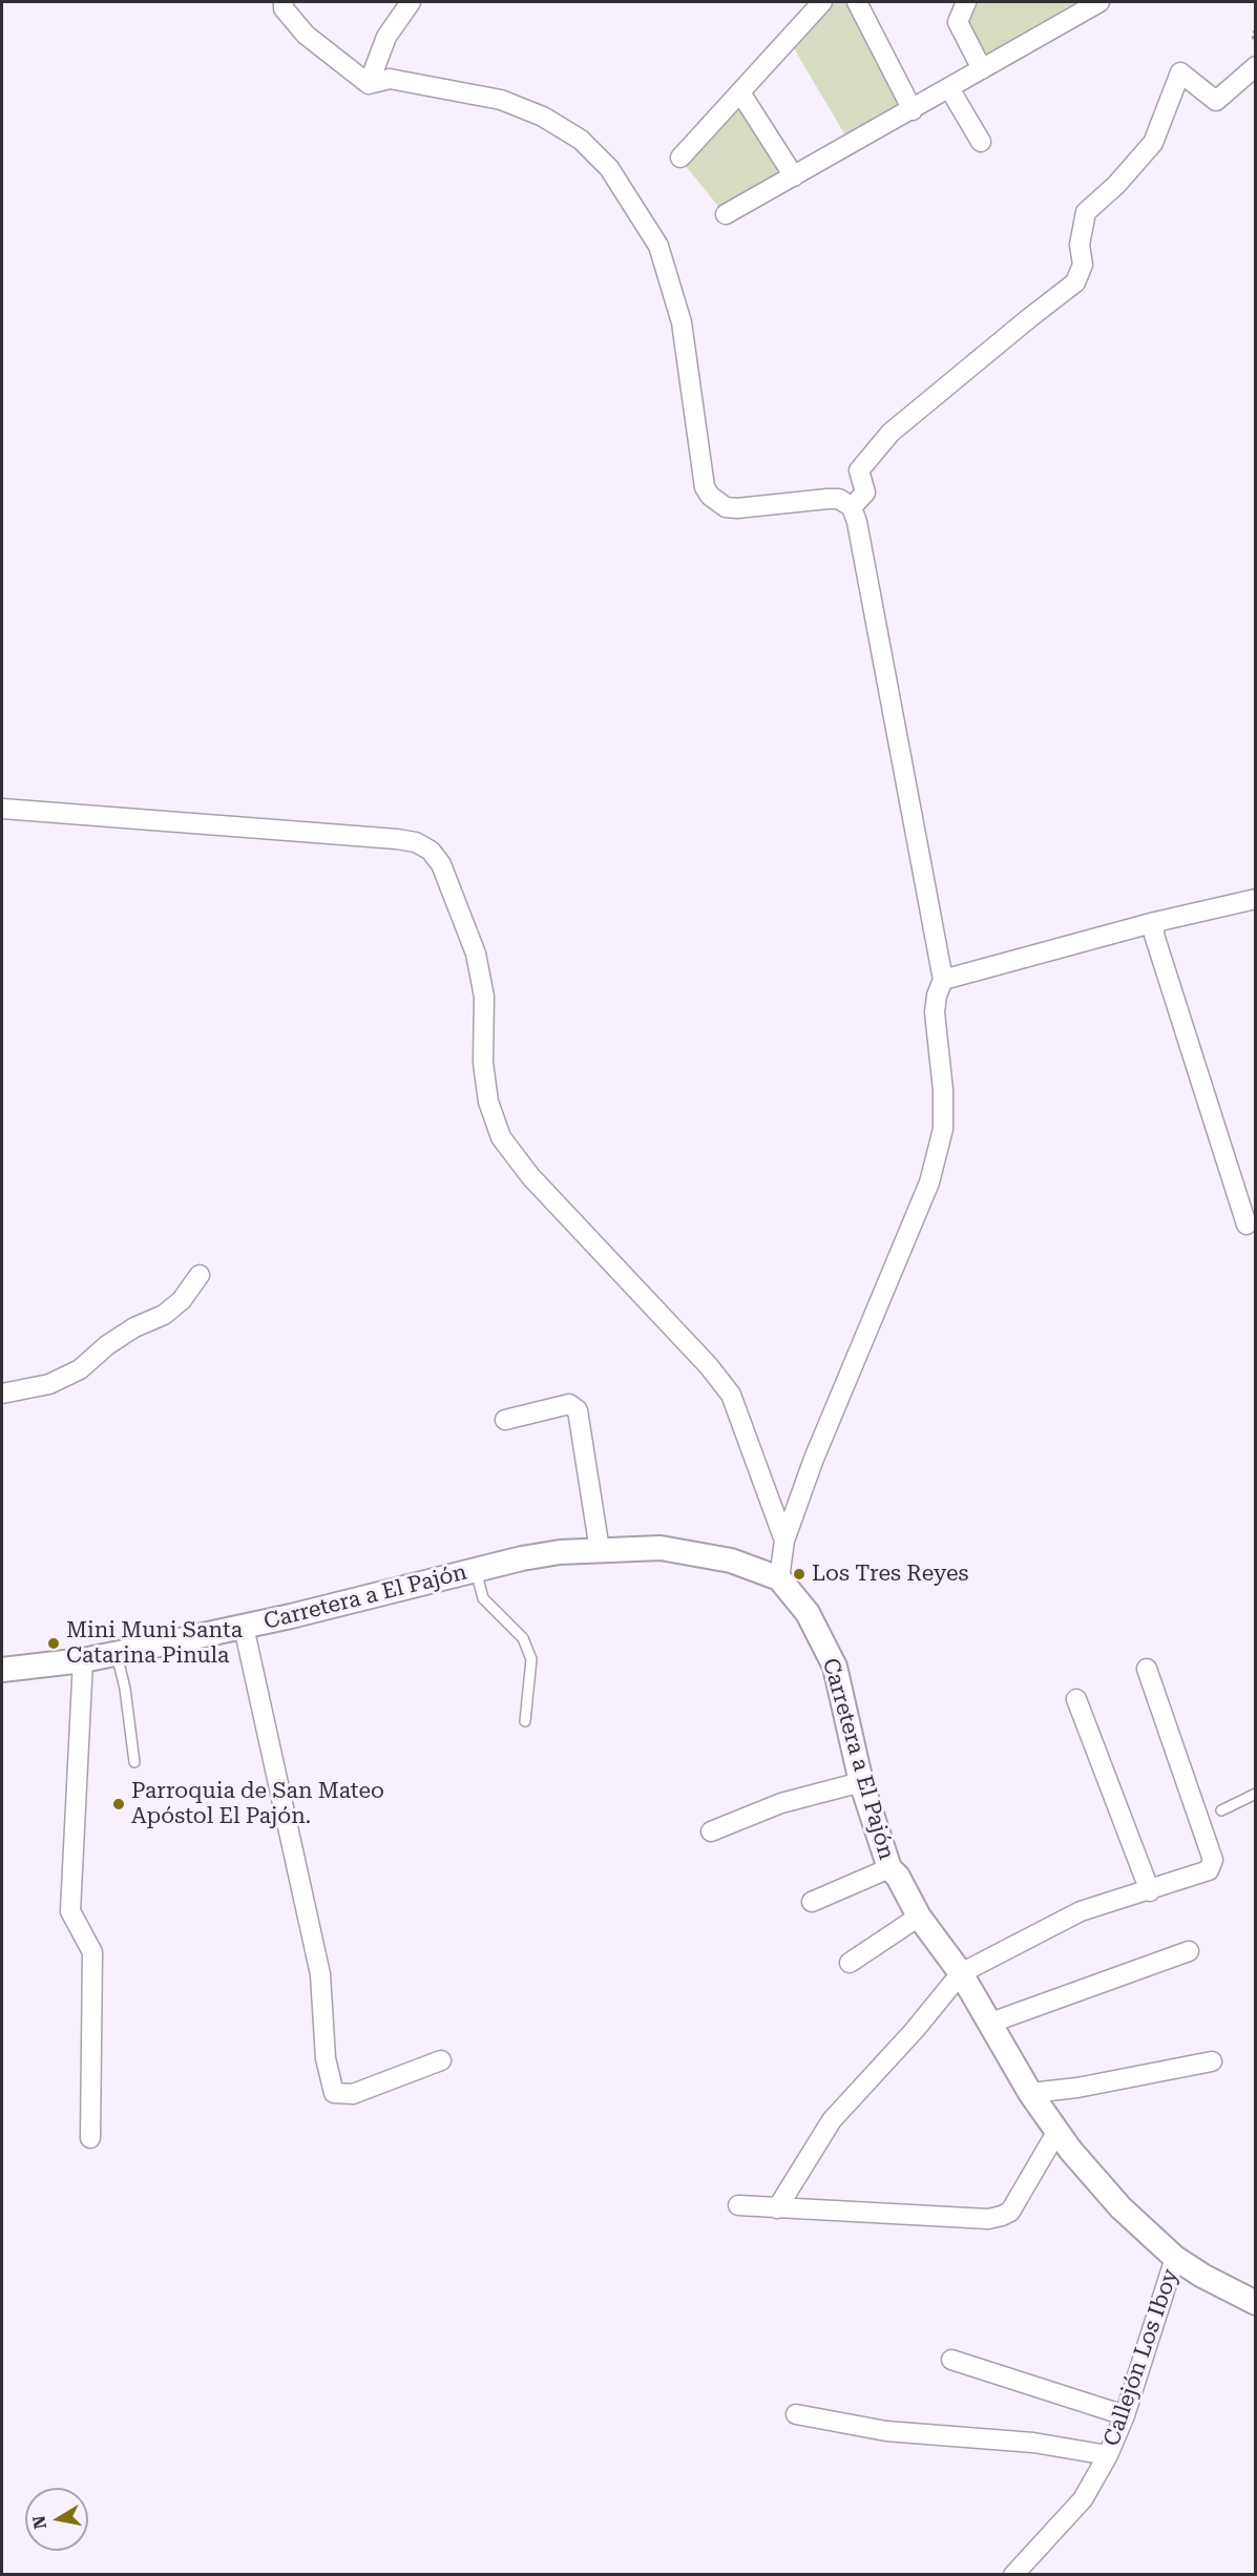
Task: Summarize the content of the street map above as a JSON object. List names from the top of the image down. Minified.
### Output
{"streets":{"street":["Carretera a El Pajón","Callejón Los Iboy"]},"crossings":[["Carretera a El Pajón","Callejón Los Iboy"]],"places":["Los Tres Reyes","Mini Muni Santa Catarina Pinula","Parroquia de San Mateo Apóstol El Pajón."],"north":"left"}
